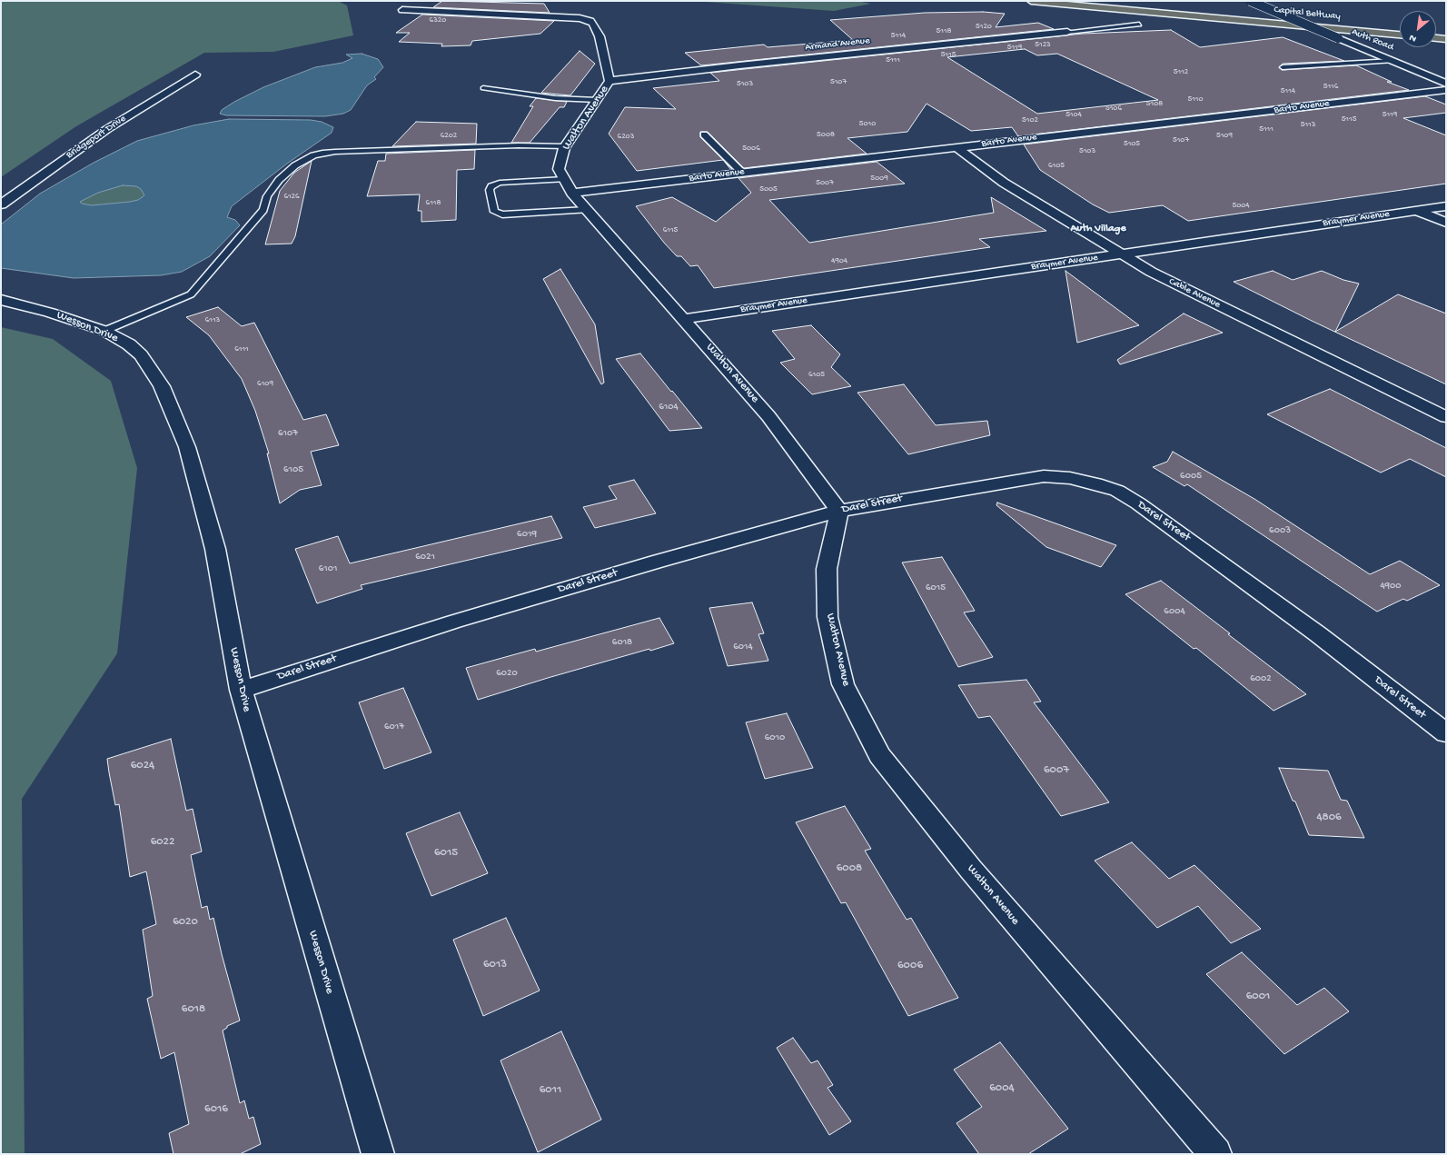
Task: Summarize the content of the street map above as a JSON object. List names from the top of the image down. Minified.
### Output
{"streets":{"highway":["Capital Beltway"],"street":["Auth Road","Armand Avenue","Barto Avenue","Walton Avenue","Bridgeport Drive","Braymer Avenue","Cable Avenue","Wesson Drive","Darel Street"]},"crossings":[["Armand Avenue","Walton Avenue"],["Barto Avenue","Walton Avenue"],["Barto Avenue","Cable Avenue"],["Walton Avenue","Braymer Avenue"],["Walton Avenue","Darel Street"],["Braymer Avenue","Cable Avenue"],["Wesson Drive","Darel Street"]],"districts":["Auth Village"],"house_numbers":["6320","5120","5118","5114","5123","5119","5115","5111","5112","5107","5103","5116","5114","5110","5108","5106","5104","5119","5115","5102","5010","5113","5111","5008","6202","5109","6203","5107","5105","5006","5103","6105","5009","5007","5005","6126","6118","5004","6115","4904","6113","6111","6105","6109","6104","6107","6105","6005","6003","6019","6021","6101","4900","6015","6004","6018","6014","6020","6002","6017","6010","6024","6007","4806","6022","6015","6008","6020","6013","6006","6001","6018","6004","6011","6016"],"north":"bottom left"}
